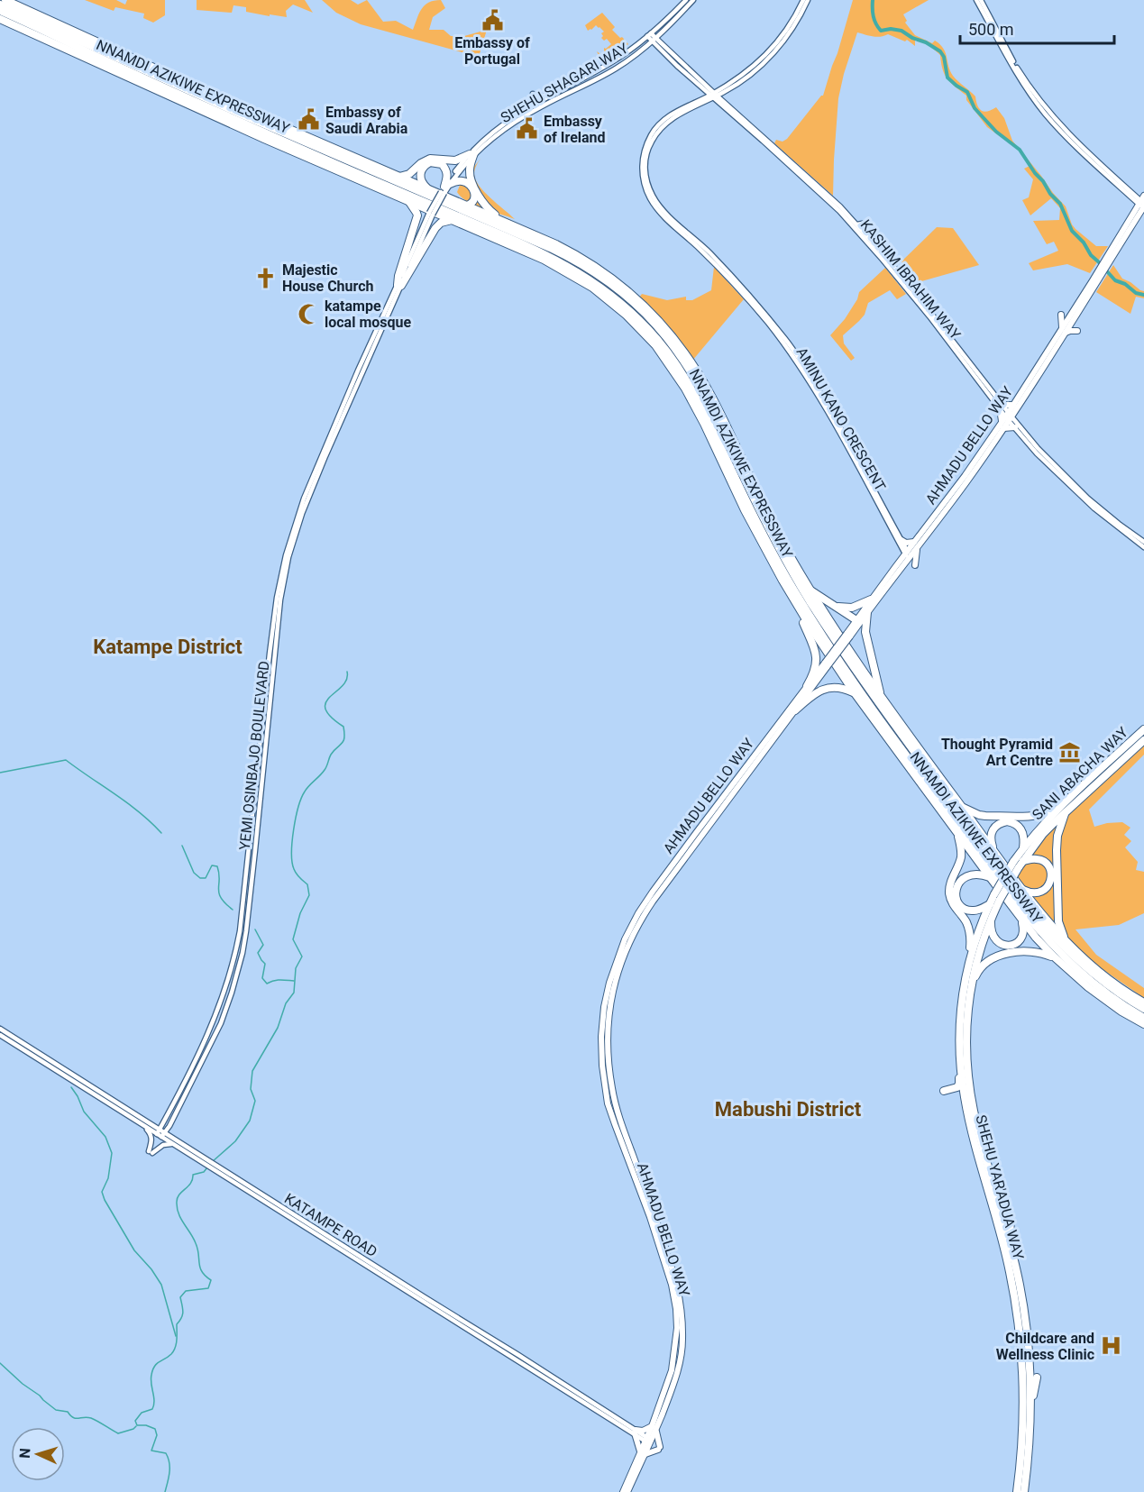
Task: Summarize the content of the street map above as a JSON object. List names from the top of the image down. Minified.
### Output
{"streets":{"highway":["NNAMDI AZIKIWE EXPRESSWAY","SANI ABACHA WAY","SHEHU YAR'ADUA WAY"],"main road":["SHEHU SHAGARI WAY","KASHIM IBRAHIM WAY","AMINU KANO CRESCENT","AHMADU BELLO WAY","YEMI OSINBAJO BOULEVARD","KATAMPE ROAD"]},"crossings":[["SHEHU SHAGARI WAY","KASHIM IBRAHIM WAY"],["SHEHU SHAGARI WAY","YEMI OSINBAJO BOULEVARD"],["KASHIM IBRAHIM WAY","AHMADU BELLO WAY"],["AMINU KANO CRESCENT","AHMADU BELLO WAY"],["AHMADU BELLO WAY","KATAMPE ROAD"],["YEMI OSINBAJO BOULEVARD","KATAMPE ROAD"]],"districts":["Katampe District","Mabushi District"],"places":{"public building":["Embassy of Portugal","Embassy of Saudi Arabia","Embassy of Ireland"],"church":["Majestic House Church"],"mosque":["katampe local mosque"],"museum":["Thought Pyramid Art Centre"],"hospital":["Childcare and Wellness Clinic"]},"scale_bar":"500 m","north":"left"}
